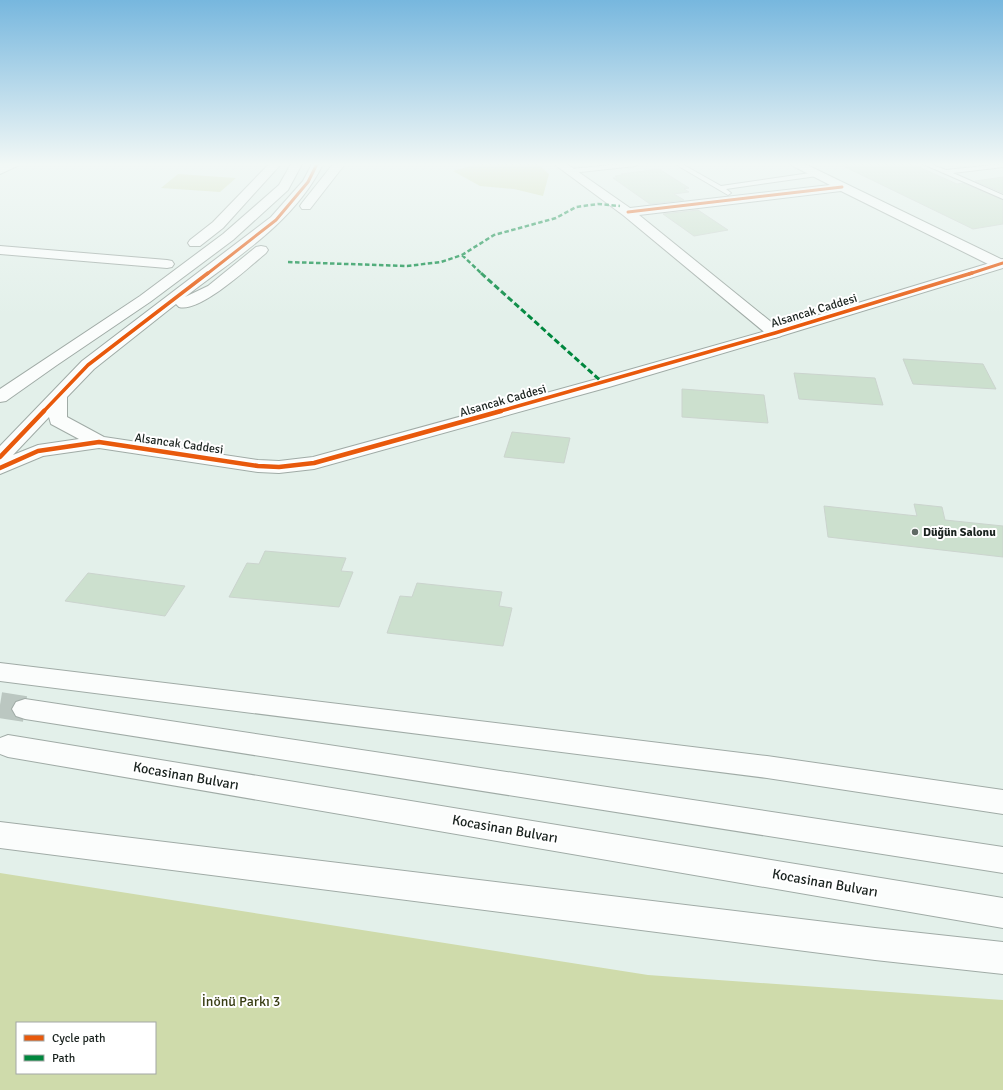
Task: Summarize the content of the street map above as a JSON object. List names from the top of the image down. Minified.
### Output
{"streets":{"main road":["Alsancak Caddesi","Kocasinan Bulvarı"]},"parks":["İnönü Parkı 3"],"places":["Düğün Salonu"],"legend":["Cycle path","Path"]}
